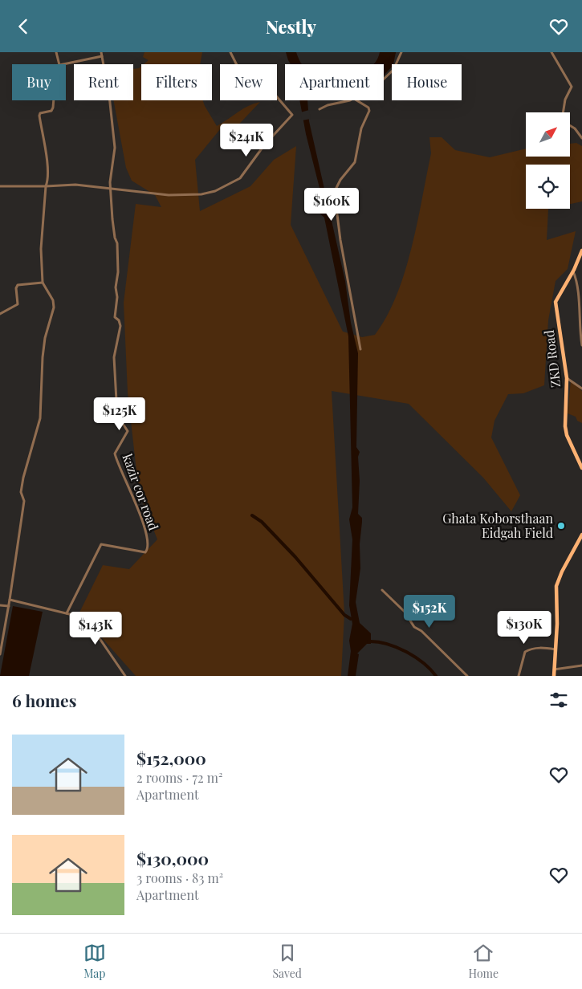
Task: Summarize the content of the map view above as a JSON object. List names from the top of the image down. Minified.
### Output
{"streets":{"main road":["ZKD Road"],"street":["kazir cor road"]},"places":["Ghata Koborsthaan Eidgah Field"],"north":"top right","page":{"header":"Nestly","chip":["Buy","Rent","Filters","New","Apartment","House"],"price":["$241K","$160K","$125K","$152K","$130K","$143K"],"heading":"6 homes","list":[{"name":"$152,000","note":"2 rooms · 72 m² · Apartment"},{"name":"$130,000","note":"3 rooms · 83 m² · Apartment"}],"tabs":["Map","Saved","Home"]}}
